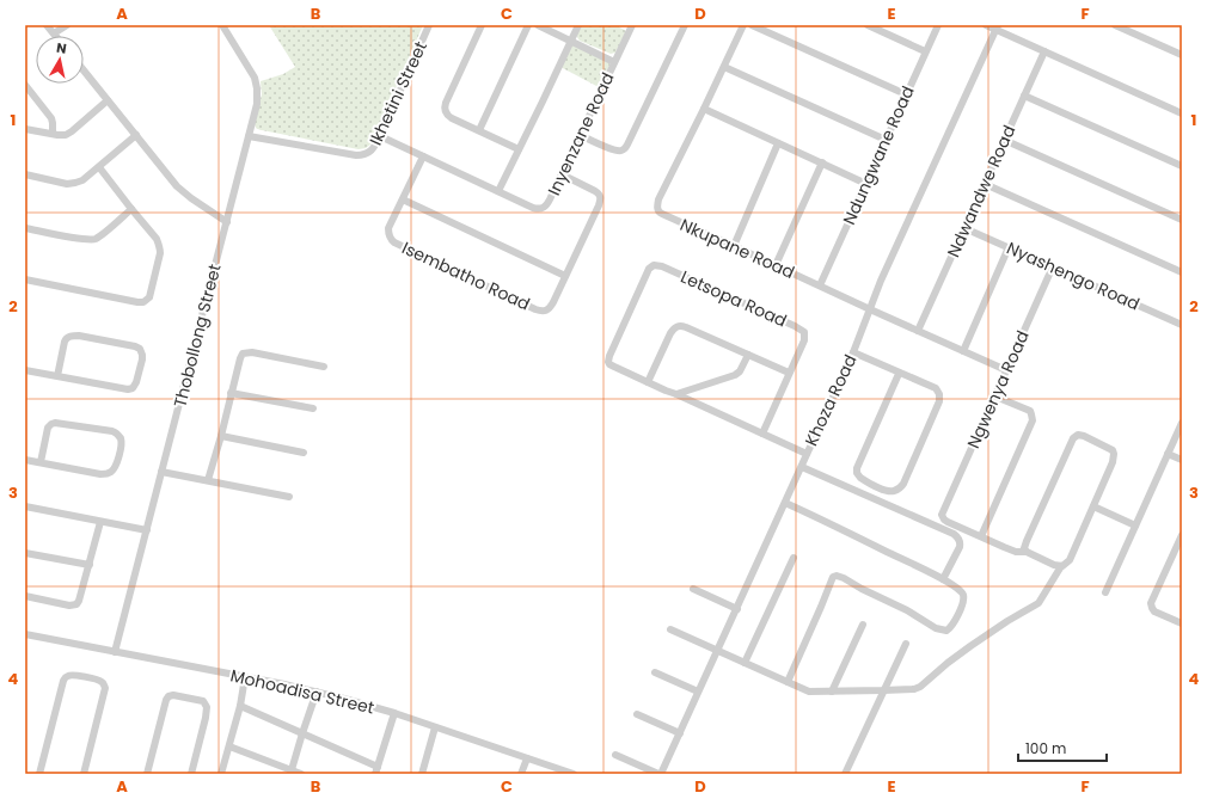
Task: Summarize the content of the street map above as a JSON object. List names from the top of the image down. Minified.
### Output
{"streets":{"street":["Ikhetini Street","Inyenzane Road","Ndungwane Road","Ndwandwe Road","Nkupane Road","Isembatho Road","Nyashengo Road","Letsopa Road","Thobollong Street","Ngwenya Road","Khoza Road","Mohoadisa Street"]},"crossings":[["Ikhetini Street","Inyenzane Road"],["Ikhetini Street","Thobollong Street"],["Inyenzane Road","Isembatho Road"],["Ndungwane Road","Nkupane Road"],["Ndwandwe Road","Nkupane Road"],["Ndwandwe Road","Nyashengo Road"],["Nkupane Road","Ngwenya Road"],["Nkupane Road","Khoza Road"],["Nyashengo Road","Ngwenya Road"],["Thobollong Street","Mohoadisa Street"]],"scale_bar":"100 m","north":"top","grid":{"columns":["A","B","C","D","E","F"],"rows":["1","2","3","4"]}}
